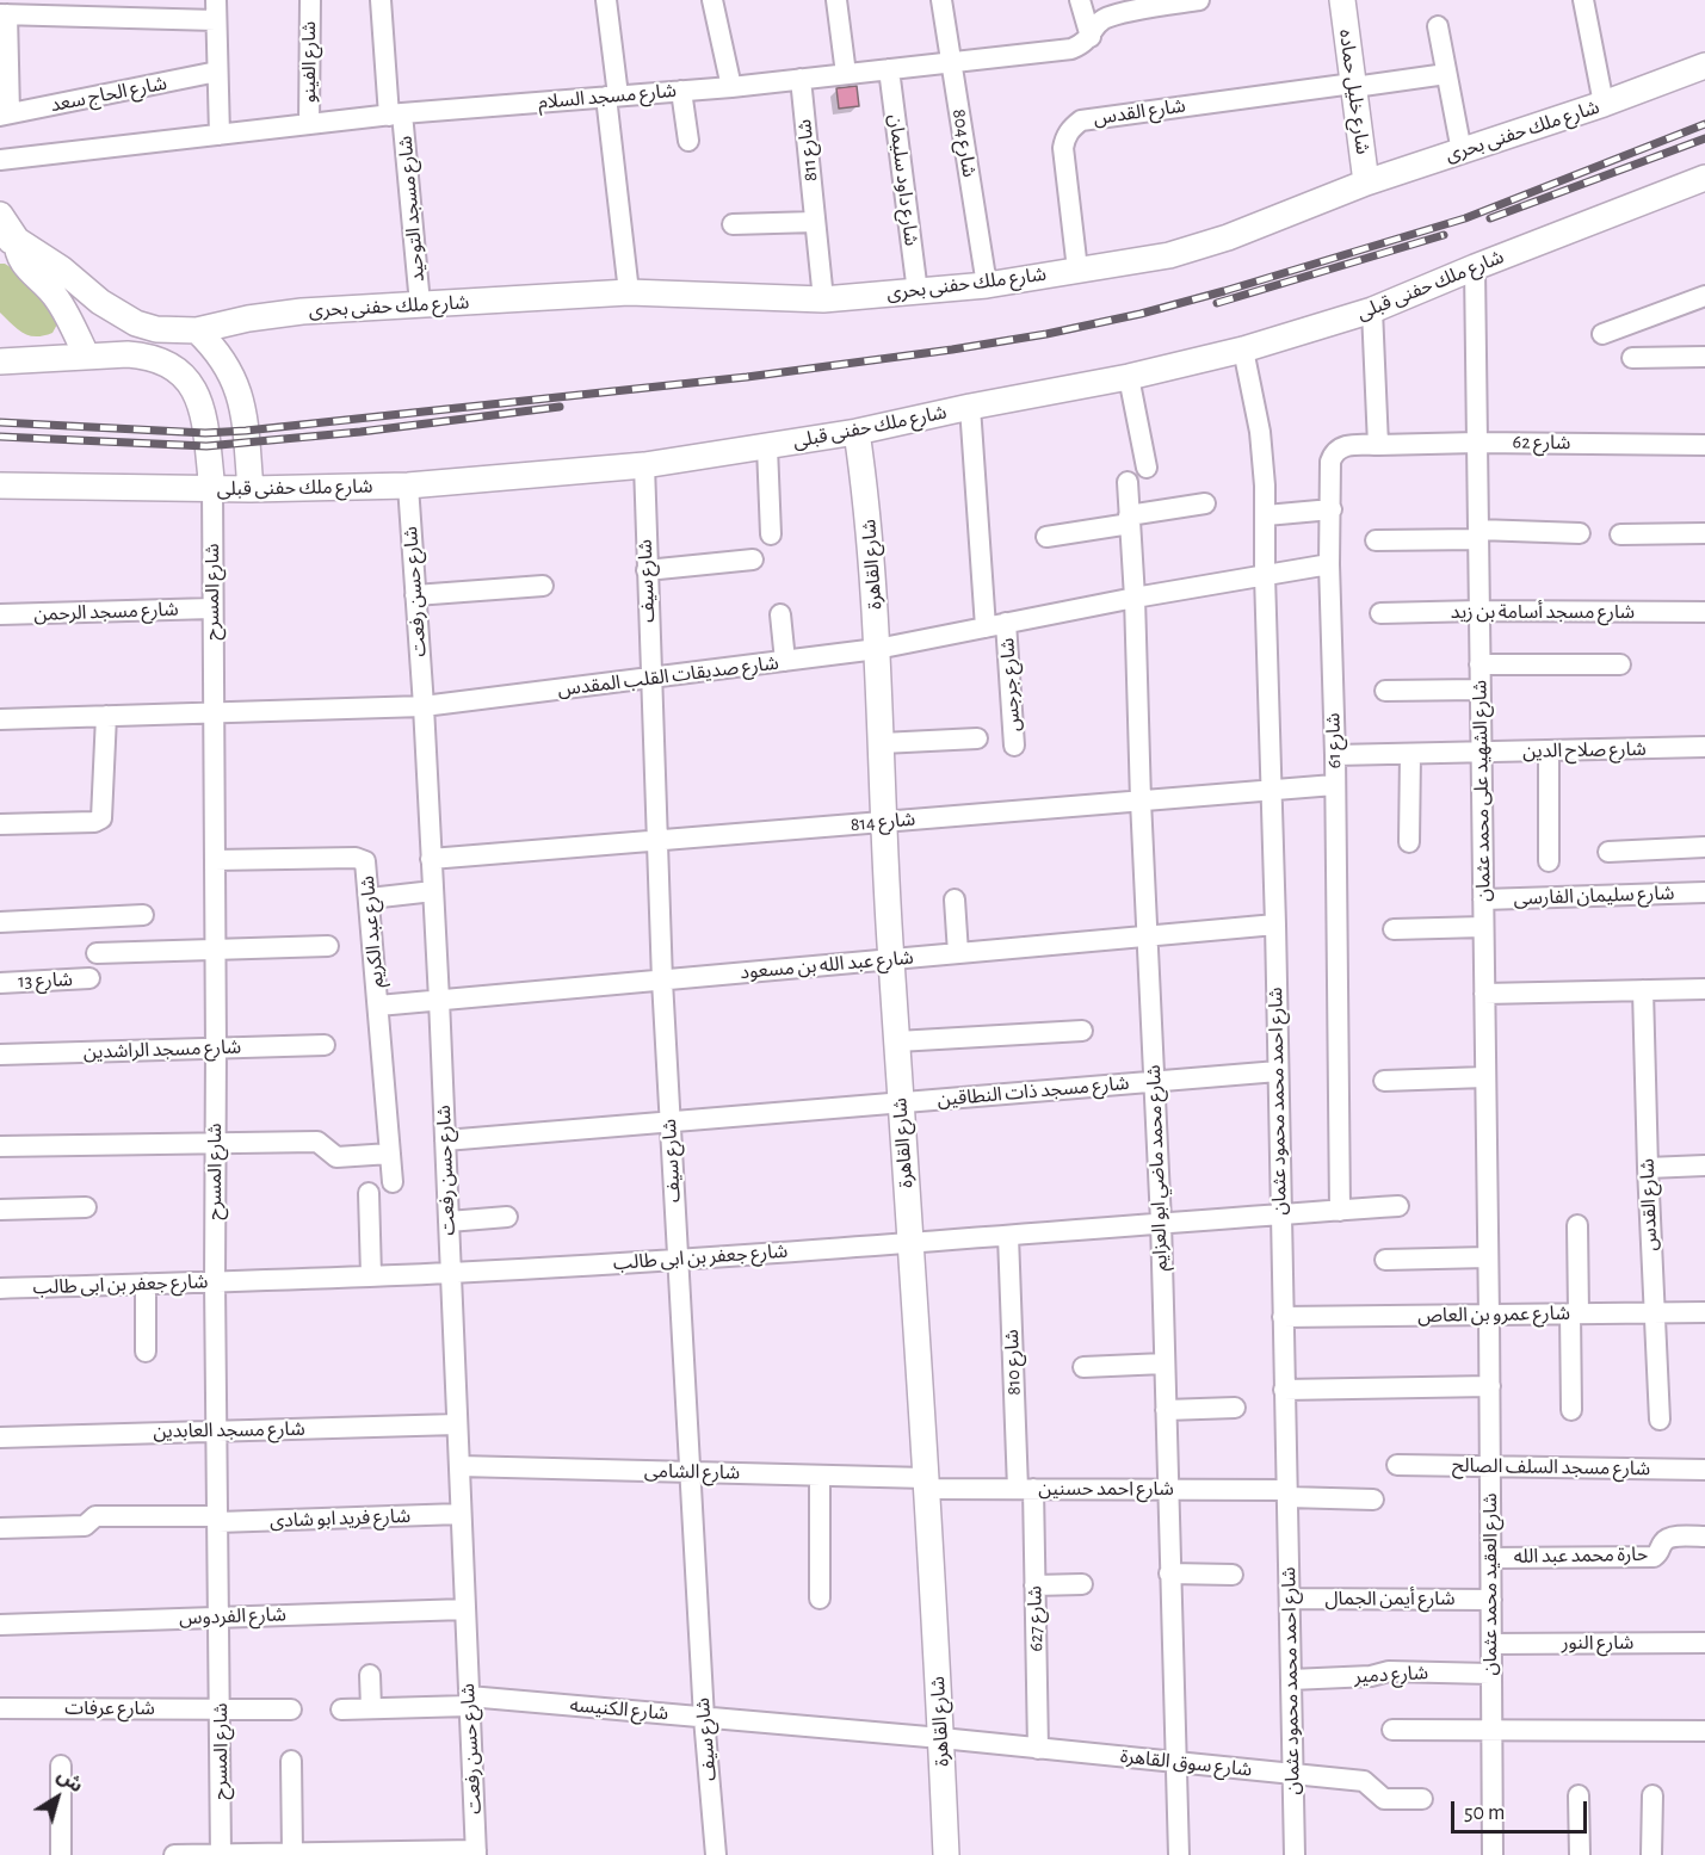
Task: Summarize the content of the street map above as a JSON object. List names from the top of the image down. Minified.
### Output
{"streets":{"street":["شارع الفينو","شارع خليل حماده","شارع الحاج سعد","شارع مسجد السلام","شارع القدس","شارع ملك حفنى بحرى","شارع 804","شارع 811","شارع داود سليمان","شارع مسجد التوحيد","شارع ملك حفنى قبلى","شارع 62","شارع القاهرة","شارع سيف","شارع المسرح","شارع حسن رفعت","شارع مسجد الرحمن","شارع مسجد أسامة بن زيد","شارع صديقات القلب المقدس","شارع جرجس","شارع 61","شارع صلاح الدين","شارع الشهيد على محمد عثمان","شارع 814","شارع سليمان الفارسى","شارع عبد الكريم","شارع عبد الله بن مسعود","شارع 13","شارع مسجد الراشدين","شارع مسجد ذات النطاقين","شارع احمد محمد محمود عثمان","شارع محمد ماضي ابو العزايم","شارع جعفر بن ابى طالب","شارع عمرو بن العاص","شارع 810","شارع مسجد العابدين","شارع مسجد السلف الصالح","شارع الشامى","شارع احمد حسنين","شارع فريد ابو شادى","حارة محمد عبد الله","شارع العقيد محمد عثمان","شارع أيمن الجمال","شارع الفردوس","شارع 627","شارع النور","شارع دمير","شارع عرفات","شارع الكنيسه","شارع سوق القاهرة"]},"crossings":[["شارع الفينو","شارع مسجد السلام"],["شارع خليل حماده","شارع القدس"],["شارع خليل حماده","شارع ملك حفنى بحرى"],["شارع مسجد السلام","شارع 804"],["شارع مسجد السلام","شارع 811"],["شارع مسجد السلام","شارع داود سليمان"],["شارع مسجد السلام","شارع مسجد التوحيد"],["شارع القدس","شارع ملك حفنى بحرى"],["شارع القدس","شارع عمرو بن العاص"],["شارع ملك حفنى بحرى","شارع 804"],["شارع ملك حفنى بحرى","شارع 811"],["شارع ملك حفنى بحرى","شارع داود سليمان"],["شارع ملك حفنى بحرى","شارع مسجد التوحيد"],["شارع ملك حفنى قبلى","شارع القاهرة"],["شارع ملك حفنى قبلى","شارع سيف"],["شارع ملك حفنى قبلى","شارع المسرح"],["شارع ملك حفنى قبلى","شارع حسن رفعت"],["شارع ملك حفنى قبلى","شارع الشهيد على محمد عثمان"],["شارع ملك حفنى قبلى","شارع احمد محمد محمود عثمان"],["شارع 62","شارع 61"],["شارع 62","شارع الشهيد على محمد عثمان"],["شارع القاهرة","شارع صديقات القلب المقدس"],["شارع القاهرة","شارع 814"],["شارع القاهرة","شارع عبد الله بن مسعود"],["شارع القاهرة","شارع مسجد ذات النطاقين"],["شارع القاهرة","شارع جعفر بن ابى طالب"],["شارع القاهرة","شارع الشامى"],["شارع القاهرة","شارع احمد حسنين"],["شارع القاهرة","شارع الكنيسه"],["شارع القاهرة","شارع سوق القاهرة"],["شارع سيف","شارع صديقات القلب المقدس"],["شارع سيف","شارع 814"],["شارع سيف","شارع عبد الله بن مسعود"],["شارع سيف","شارع مسجد ذات النطاقين"],["شارع سيف","شارع جعفر بن ابى طالب"],["شارع سيف","شارع الشامى"],["شارع سيف","شارع الكنيسه"],["شارع المسرح","شارع مسجد الرحمن"],["شارع المسرح","شارع صديقات القلب المقدس"],["شارع المسرح","شارع عبد الكريم"],["شارع المسرح","شارع مسجد الراشدين"],["شارع المسرح","شارع جعفر بن ابى طالب"],["شارع المسرح","شارع مسجد العابدين"],["شارع المسرح","شارع فريد ابو شادى"],["شارع المسرح","شارع الفردوس"],["شارع المسرح","شارع عرفات"],["شارع حسن رفعت","شارع صديقات القلب المقدس"],["شارع حسن رفعت","شارع 814"],["شارع حسن رفعت","شارع عبد الله بن مسعود"],["شارع حسن رفعت","شارع مسجد ذات النطاقين"],["شارع حسن رفعت","شارع جعفر بن ابى طالب"],["شارع حسن رفعت","شارع مسجد العابدين"],["شارع حسن رفعت","شارع الشامى"],["شارع حسن رفعت","شارع فريد ابو شادى"],["شارع حسن رفعت","شارع الفردوس"],["شارع حسن رفعت","شارع الكنيسه"],["شارع مسجد أسامة بن زيد","شارع الشهيد على محمد عثمان"],["شارع صديقات القلب المقدس","شارع جرجس"],["شارع صديقات القلب المقدس","شارع 61"],["شارع صديقات القلب المقدس","شارع احمد محمد محمود عثمان"],["شارع صديقات القلب المقدس","شارع محمد ماضي ابو العزايم"],["شارع 61","شارع صلاح الدين"],["شارع 61","شارع 814"],["شارع 61","شارع جعفر بن ابى طالب"],["شارع صلاح الدين","شارع الشهيد على محمد عثمان"],["شارع الشهيد على محمد عثمان","شارع سليمان الفارسى"],["شارع الشهيد على محمد عثمان","شارع عمرو بن العاص"],["شارع الشهيد على محمد عثمان","شارع العقيد محمد عثمان"],["شارع 814","شارع احمد محمد محمود عثمان"],["شارع 814","شارع محمد ماضي ابو العزايم"],["شارع عبد الكريم","شارع عبد الله بن مسعود"],["شارع عبد الله بن مسعود","شارع احمد محمد محمود عثمان"],["شارع عبد الله بن مسعود","شارع محمد ماضي ابو العزايم"],["شارع مسجد ذات النطاقين","شارع احمد محمد محمود عثمان"],["شارع مسجد ذات النطاقين","شارع محمد ماضي ابو العزايم"],["شارع احمد محمد محمود عثمان","شارع جعفر بن ابى طالب"],["شارع احمد محمد محمود عثمان","شارع عمرو بن العاص"],["شارع احمد محمد محمود عثمان","شارع احمد حسنين"],["شارع احمد محمد محمود عثمان","شارع أيمن الجمال"],["شارع احمد محمد محمود عثمان","شارع دمير"],["شارع احمد محمد محمود عثمان","شارع سوق القاهرة"],["شارع محمد ماضي ابو العزايم","شارع جعفر بن ابى طالب"],["شارع محمد ماضي ابو العزايم","شارع احمد حسنين"],["شارع محمد ماضي ابو العزايم","شارع سوق القاهرة"],["شارع جعفر بن ابى طالب","شارع 810"],["شارع عمرو بن العاص","شارع العقيد محمد عثمان"],["شارع 810","شارع احمد حسنين"],["شارع 810","شارع 627"],["شارع مسجد السلف الصالح","شارع العقيد محمد عثمان"],["شارع الشامى","شارع احمد حسنين"],["شارع احمد حسنين","شارع 627"],["حارة محمد عبد الله","شارع العقيد محمد عثمان"],["شارع العقيد محمد عثمان","شارع أيمن الجمال"],["شارع العقيد محمد عثمان","شارع النور"],["شارع العقيد محمد عثمان","شارع دمير"],["شارع 627","شارع سوق القاهرة"],["شارع الكنيسه","شارع سوق القاهرة"]],"scale_bar":"50 m","north":"top right"}
